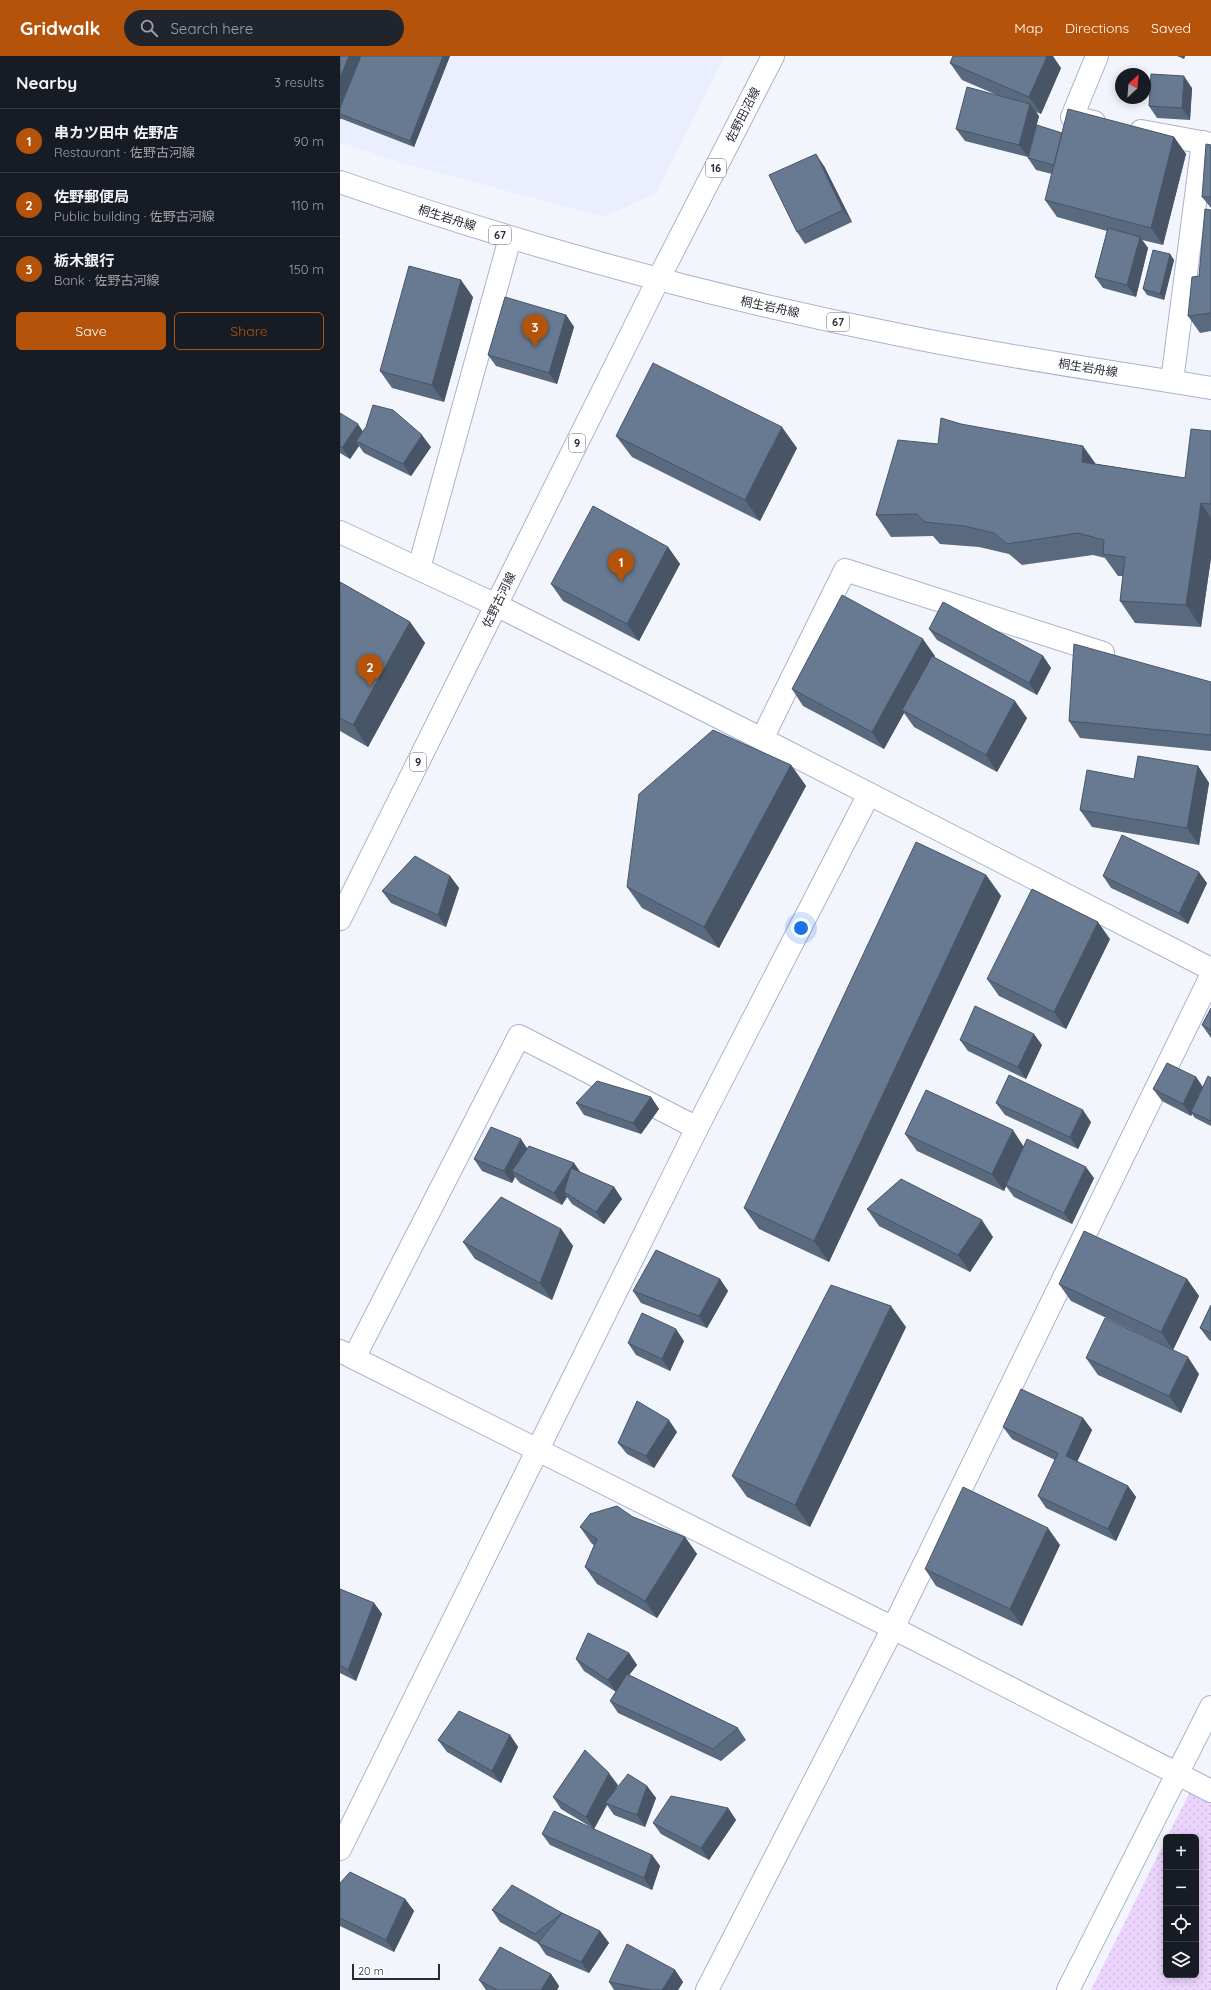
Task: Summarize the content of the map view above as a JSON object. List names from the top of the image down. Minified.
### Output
{"streets":{"street":["佐野田沼線","16","桐生岩舟線","67","9","佐野古河線"]},"crossings":[["佐野田沼線","桐生岩舟線"],["佐野田沼線","佐野古河線"],["桐生岩舟線","佐野古河線"]],"scale_bar":"20 m","north":"top right","page":{"header":"Gridwalk","search":"Search here","nav":["Map","Directions","Saved"],"heading":["Nearby","3 results"],"list":[{"mark":"1","name":"串カツ田中 佐野店","note":"Restaurant · 佐野古河線","value":"90 m"},{"mark":"2","name":"佐野郵便局","note":"Public building · 佐野古河線","value":"110 m"},{"mark":"3","name":"栃木銀行","note":"Bank · 佐野古河線","value":"150 m"}],"buttons":["Save","Share"],"pins":["3","1","2"],"map_buttons":["+","−"],"scale":"20 m"}}
